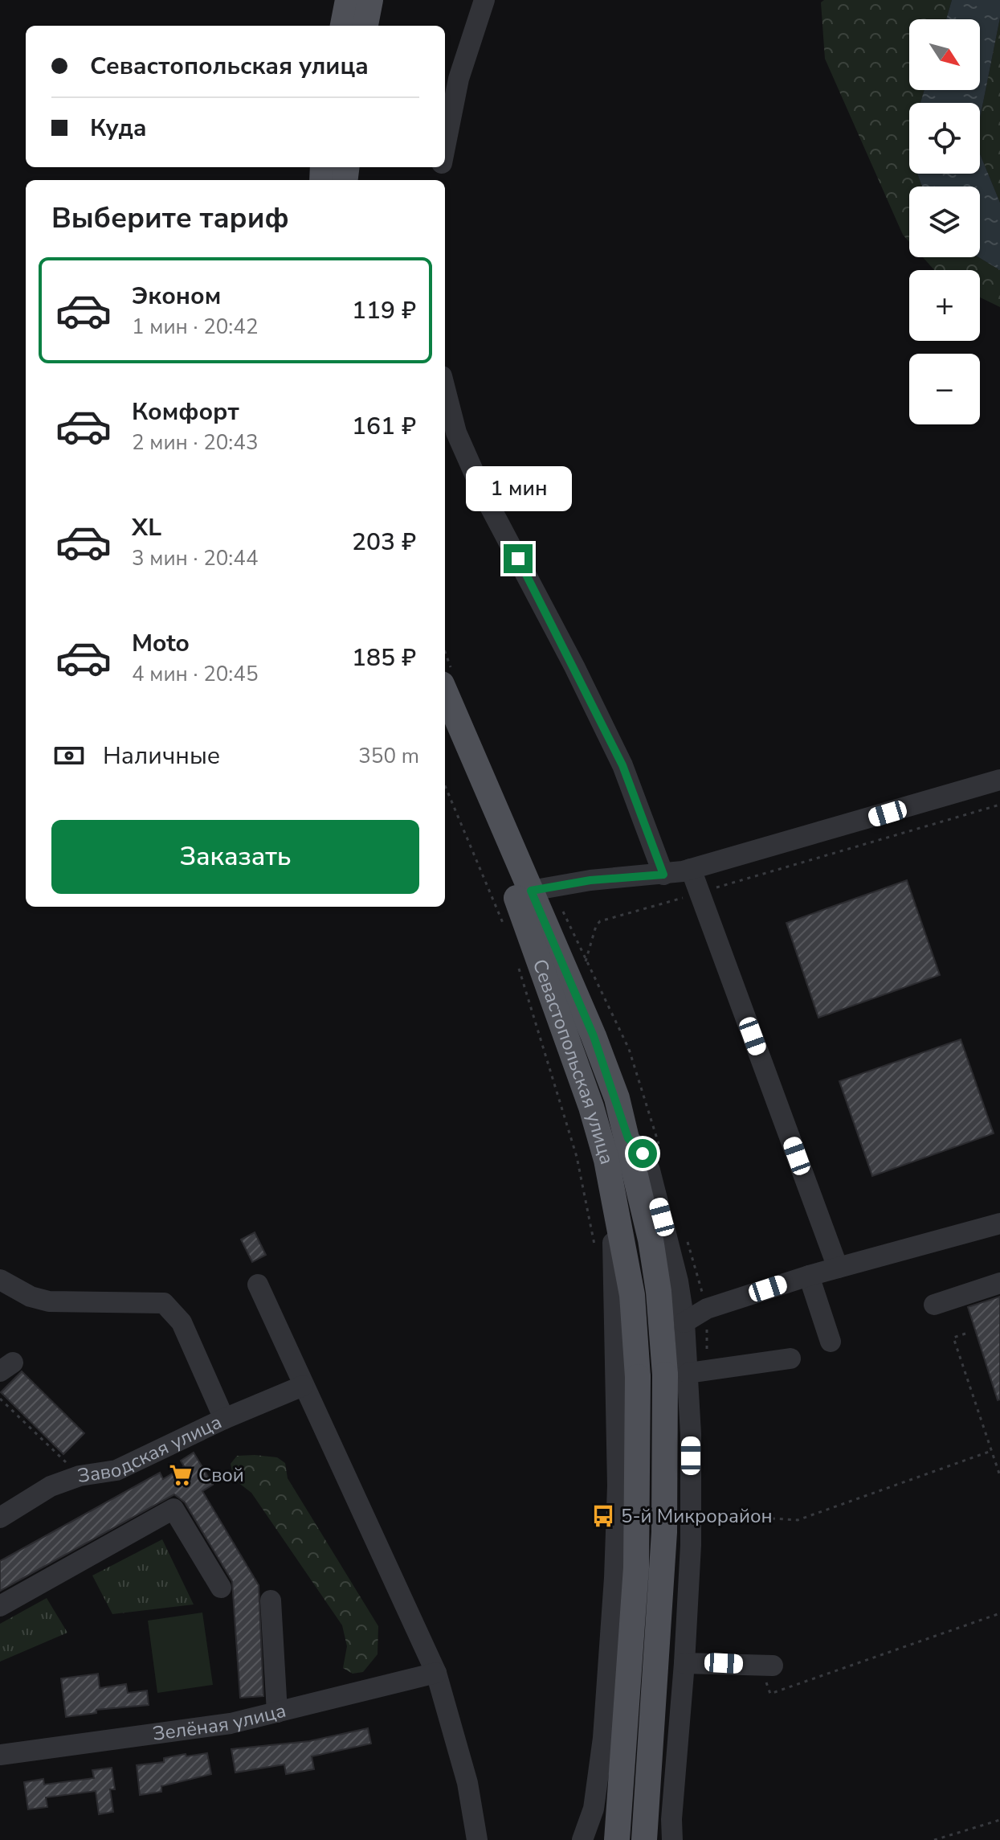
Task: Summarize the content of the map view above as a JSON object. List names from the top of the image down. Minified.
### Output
{"streets":{"main road":["Севастопольская улица"],"street":["Заводская улица","Зелёная улица"]},"places":{"supermarket":["Свой"],"bus stop":["5-й Микрорайон"]},"north":"bottom right","page":{"map_buttons":["+","−"],"banner":["Севастопольская улица","Куда"],"heading":"Выберите тариф","list":[{"name":"Эконом","note":"1 мин · 20:42","value":"119 ₽"},{"name":"Комфорт","note":"2 мин · 20:43","value":"161 ₽"},{"name":"XL","note":"3 мин · 20:44","value":"203 ₽"},{"name":"Moto","note":"4 мин · 20:45","value":"185 ₽"}],"bubble":"1 мин","pay":["Наличные","350 m"],"buttons":"Заказать"}}
